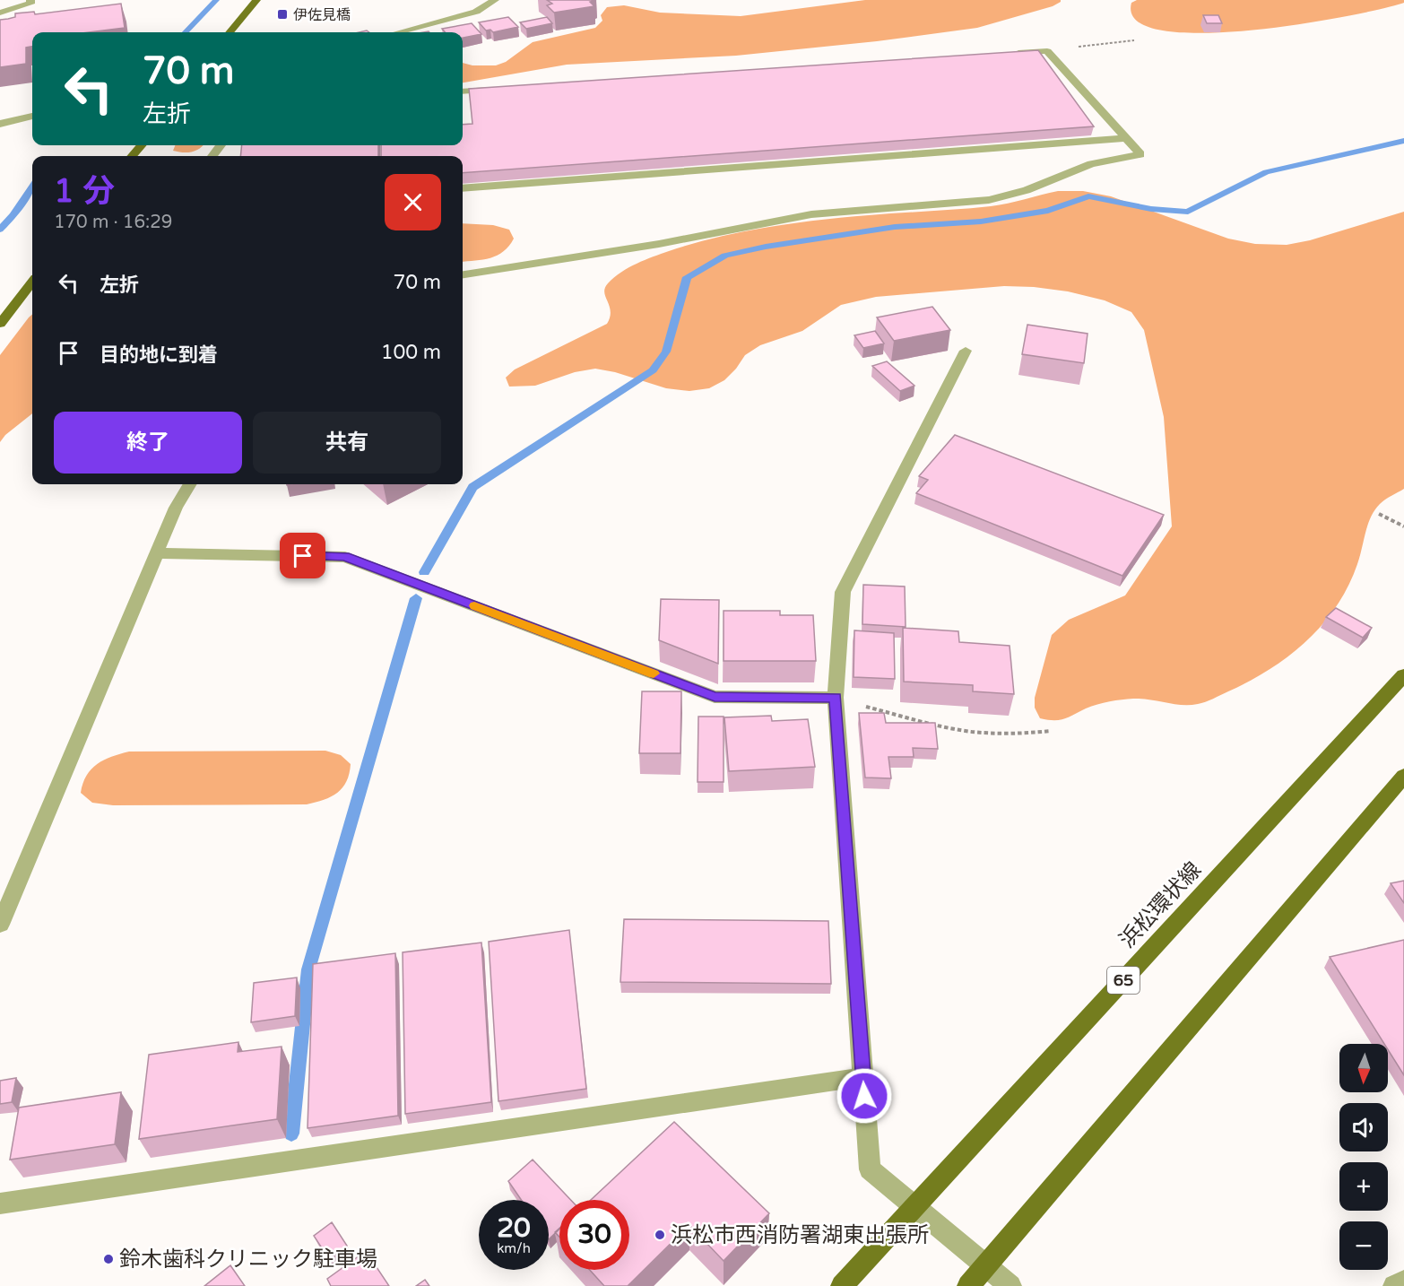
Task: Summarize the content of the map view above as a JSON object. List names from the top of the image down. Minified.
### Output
{"streets":{"main road":["浜松環状線","65"]},"places":{"transit":["伊佐見橋"],"other":["浜松市西消防署湖東出張所","鈴木歯科クリニック駐車場"]},"north":"bottom","page":{"turn":["70 m","左折"],"heading":["1 分","170 m · 16:29"],"list":[{"name":"左折","value":"70 m"},{"name":"目的地に到着","value":"100 m"}],"buttons":["終了","共有"],"map_buttons":["+","−"],"speed":"20 km/h","limit":"30"}}
